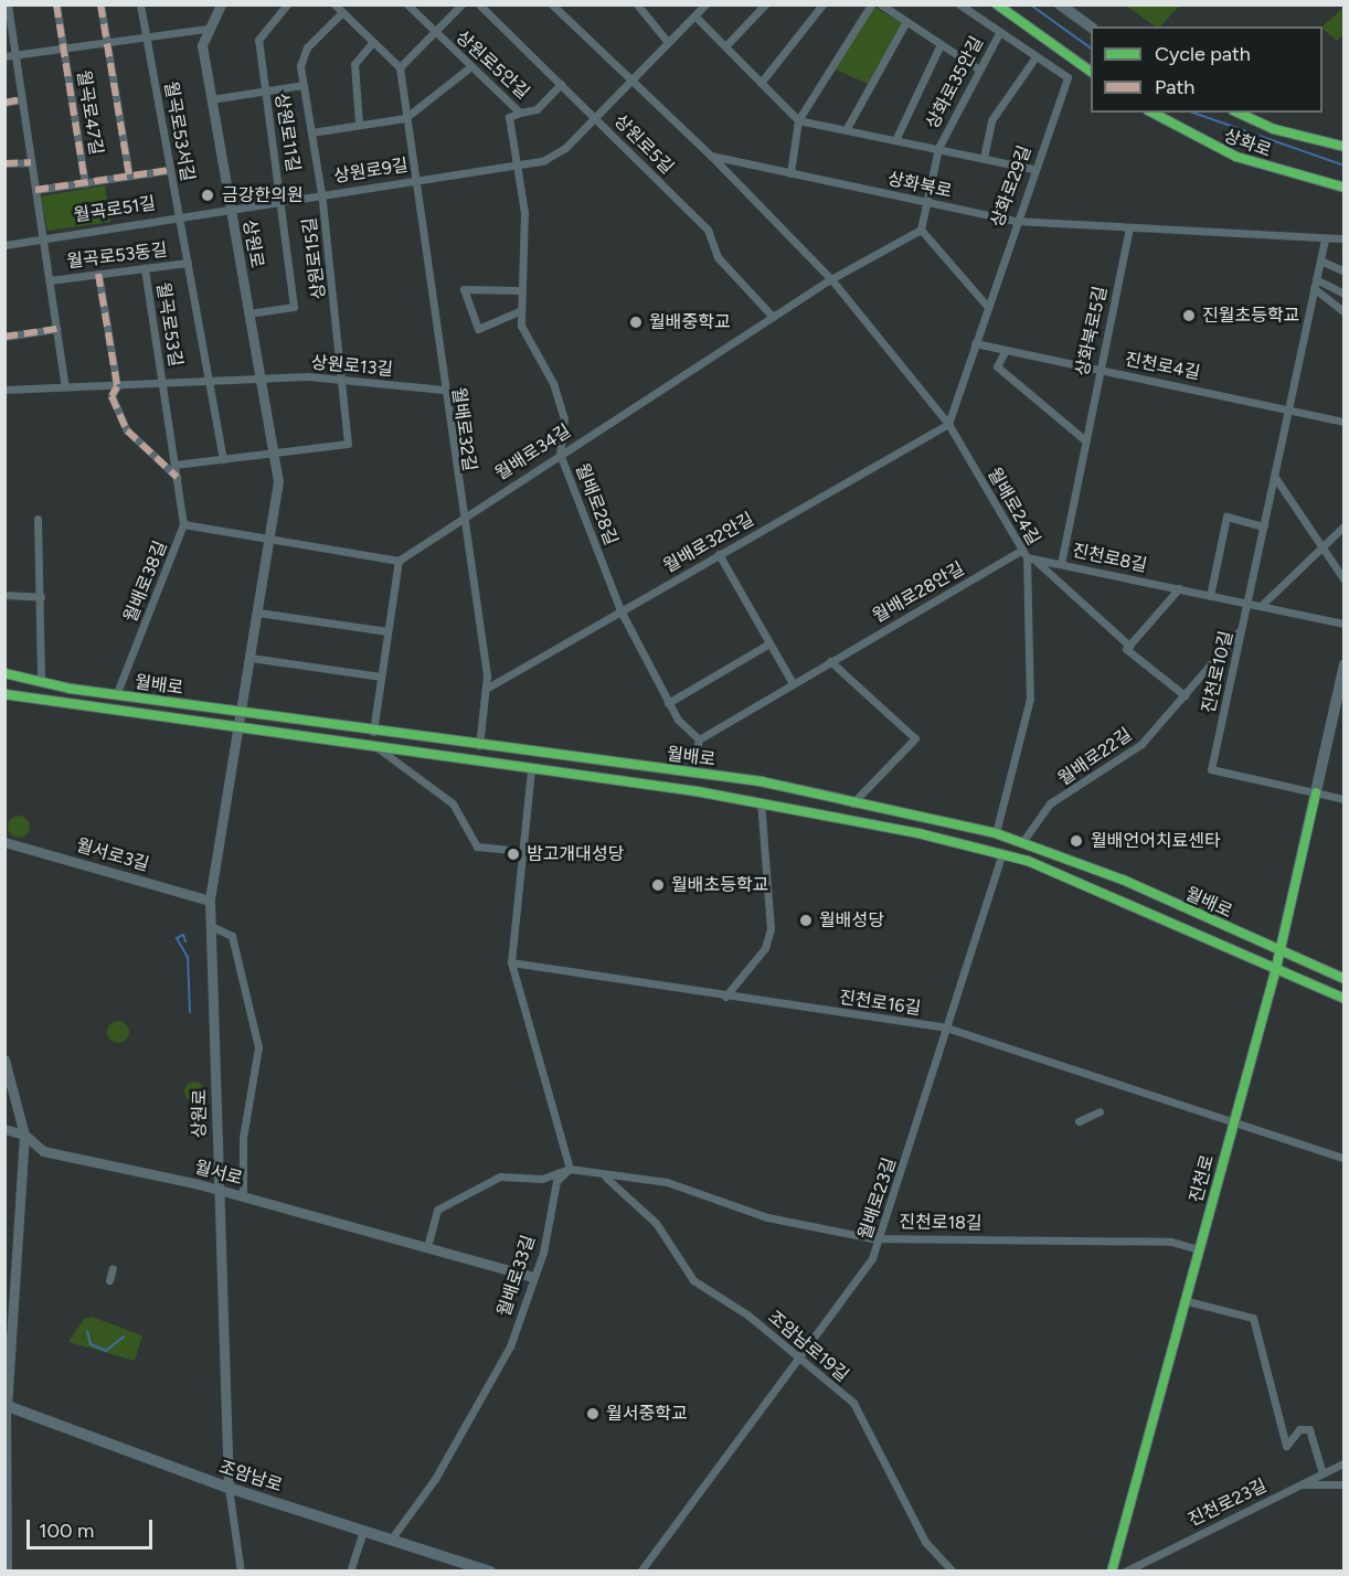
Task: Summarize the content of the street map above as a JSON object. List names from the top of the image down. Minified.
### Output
{"streets":{"main road":["상화로","월배로","진천로","조암남로"],"street":["상원로5안길","상화로35안길","월곡로47길","월곡로53서길","상원로11길","상원로5길","상원로9길","상화북로","상화로29길","월곡로51길","상원로","월곡로53동길","상원로15길","월곡로53길","상화북로5길","상원로13길","진천로4길","월배로32길","월배로34길","월배로28길","월배로24길","월배로32안길","진천로8길","월배로38길","월배로28안길","진천로10길","월배로22길","월서로3길","진천로16길","월서로","월배로23길","진천로18길","월배로33길","조암남로19길","진천로23길"]},"crossings":[["상원로5안길","상원로5길"],["상화로35안길","상화로29길"],["월곡로47길","월곡로53서길"],["월곡로47길","상원로"],["월곡로47길","월곡로53동길"],["월곡로53서길","월곡로51길"],["월곡로53서길","월곡로53동길"],["월곡로53서길","월곡로53길"],["상원로11길","상원로9길"],["상원로11길","상원로"],["상원로5길","상원로9길"],["상원로5길","월배로34길"],["상원로9길","월곡로51길"],["상원로9길","상원로"],["상원로9길","상원로15길"],["상원로9길","월배로32길"],["상원로9길","월배로28길"],["상화북로","상화로29길"],["상화북로","상화북로5길"],["상화북로","월배로24길"],["상화북로","진천로10길"],["상화로29길","진천로4길"],["상화로29길","월배로24길"],["상화로29길","월배로32안길"],["월곡로51길","상원로"],["월곡로51길","월곡로53동길"],["상원로","상원로15길"],["상원로","월곡로53길"],["상원로","상원로13길"],["상원로","월배로"],["상원로","월서로3길"],["상원로","월서로"],["상원로","조암남로"],["월곡로53동길","월곡로53길"],["상원로15길","상원로13길"],["월곡로53길","상원로13길"],["월곡로53길","월배로38길"],["상화북로5길","진천로4길"],["상화북로5길","진천로8길"],["상원로13길","월배로32길"],["진천로4길","진천로10길"],["월배로32길","월배로34길"],["월배로32길","월배로32안길"],["월배로32길","월배로"],["월배로34길","월배로28길"],["월배로34길","월배로24길"],["월배로28길","월배로32안길"],["월배로28길","월배로28안길"],["월배로24길","월배로32안길"],["월배로24길","진천로8길"],["월배로24길","월배로28안길"],["월배로24길","월배로"],["진천로8길","월배로28안길"],["진천로8길","진천로10길"],["월배로38길","월배로"],["진천로10길","월배로22길"],["진천로10길","진천로"],["월배로","월배로22길"],["월배로","진천로"],["월배로","월배로23길"],["진천로16길","진천로"],["진천로16길","월배로23길"],["월서로","월배로33길"],["진천로","진천로18길"],["월배로23길","진천로18길"],["월배로23길","조암남로19길"],["진천로18길","월배로33길"],["진천로18길","조암남로19길"],["월배로33길","조암남로"]],"places":["금강한의원","진월초등학교","월배중학교","월배언어치료센타","밤고개대성당","월배초등학교","월배성당","월서중학교"],"legend":["Cycle path","Path"],"scale_bar":"100 m"}
